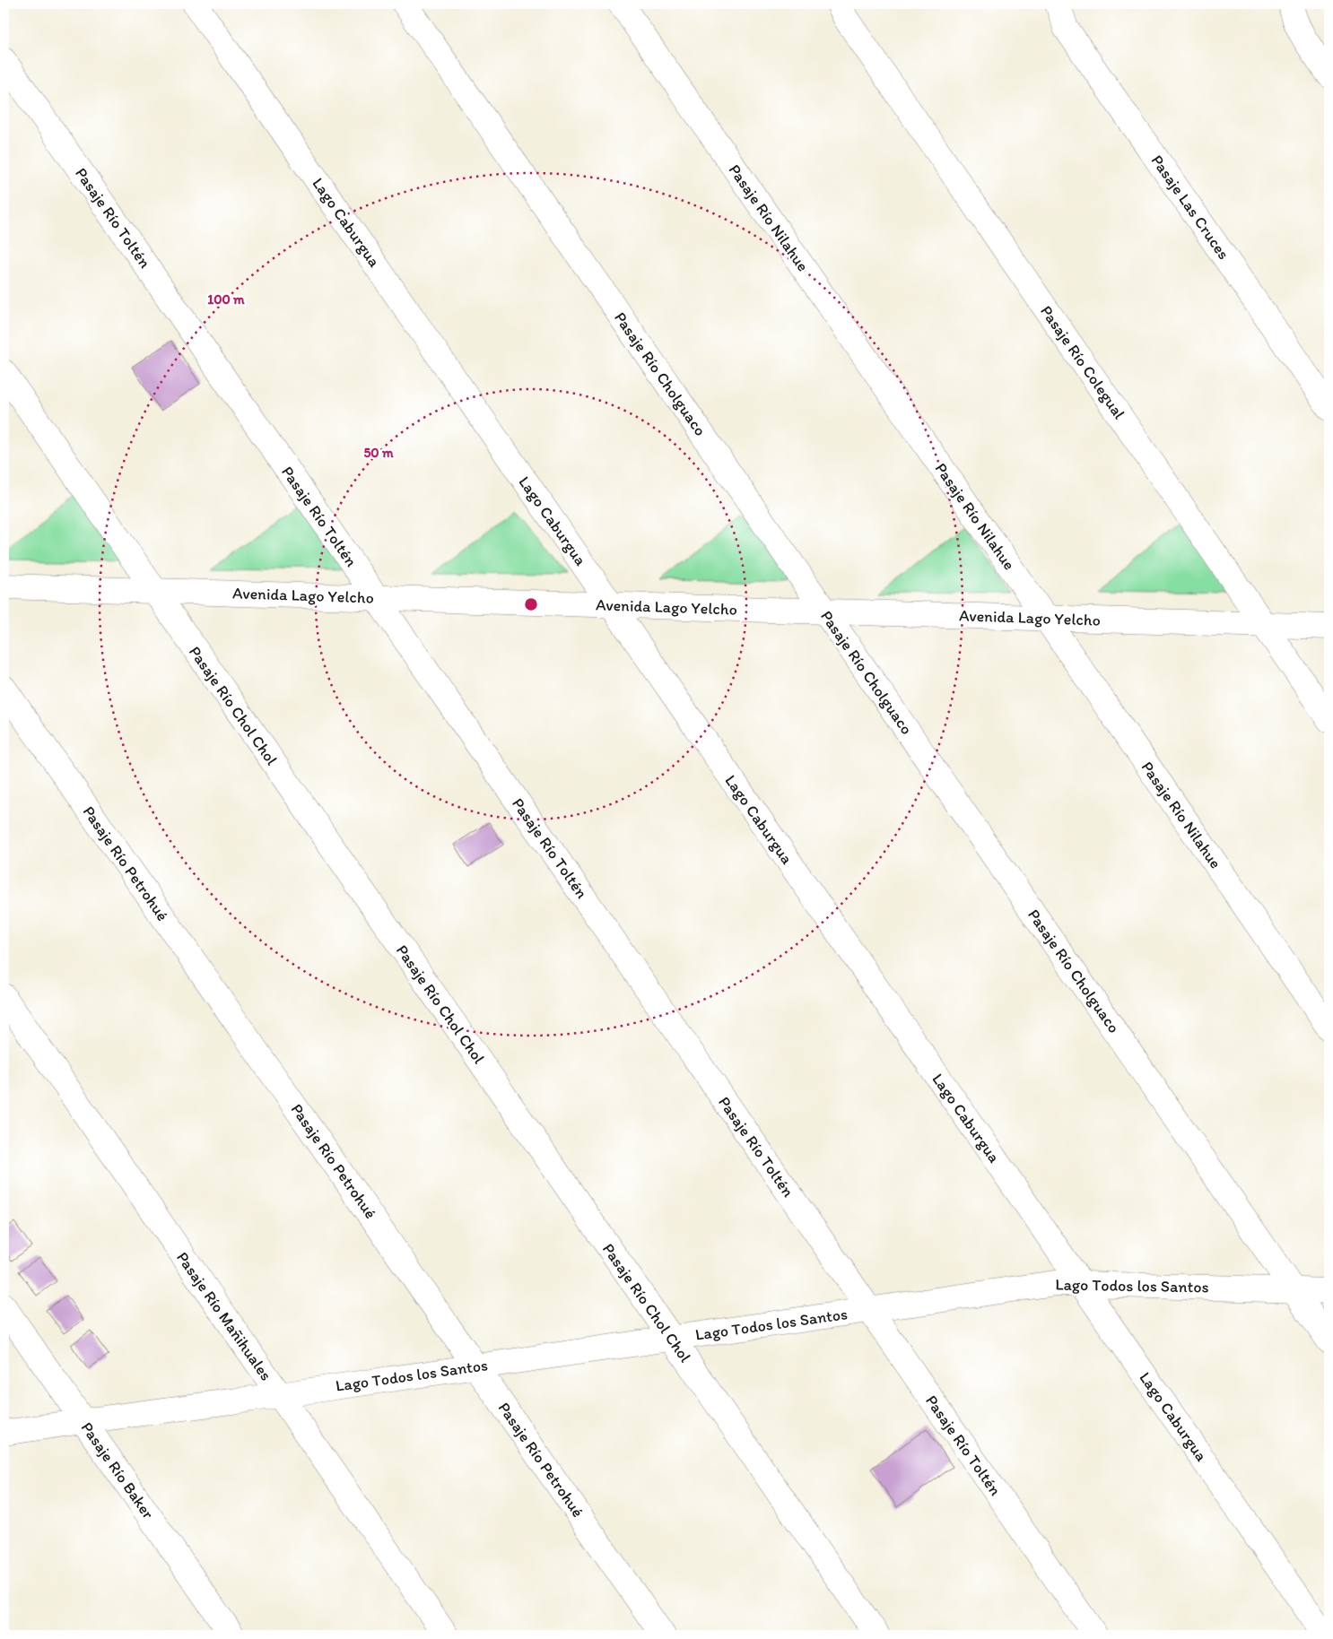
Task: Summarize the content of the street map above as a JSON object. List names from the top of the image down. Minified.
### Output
{"streets":{"street":["Pasaje Las Cruces","Pasaje Río Toltén","Pasaje Río Nilahue","Lago Caburgua","Pasaje Río Colegual","Pasaje Río Cholguaco","Avenida Lago Yelcho","Pasaje Río Chol Chol","Pasaje Río Petrohué","Lago Todos los Santos","Pasaje Río Mañihuales","Pasaje Río Baker"]},"crossings":[["Pasaje Río Toltén","Avenida Lago Yelcho"],["Pasaje Río Toltén","Lago Todos los Santos"],["Pasaje Río Nilahue","Avenida Lago Yelcho"],["Lago Caburgua","Avenida Lago Yelcho"],["Lago Caburgua","Lago Todos los Santos"],["Pasaje Río Colegual","Avenida Lago Yelcho"],["Pasaje Río Cholguaco","Avenida Lago Yelcho"],["Pasaje Río Cholguaco","Lago Todos los Santos"],["Avenida Lago Yelcho","Pasaje Río Chol Chol"],["Pasaje Río Chol Chol","Lago Todos los Santos"],["Pasaje Río Petrohué","Lago Todos los Santos"],["Lago Todos los Santos","Pasaje Río Mañihuales"],["Lago Todos los Santos","Pasaje Río Baker"]],"rings":["100 m","50 m"]}
